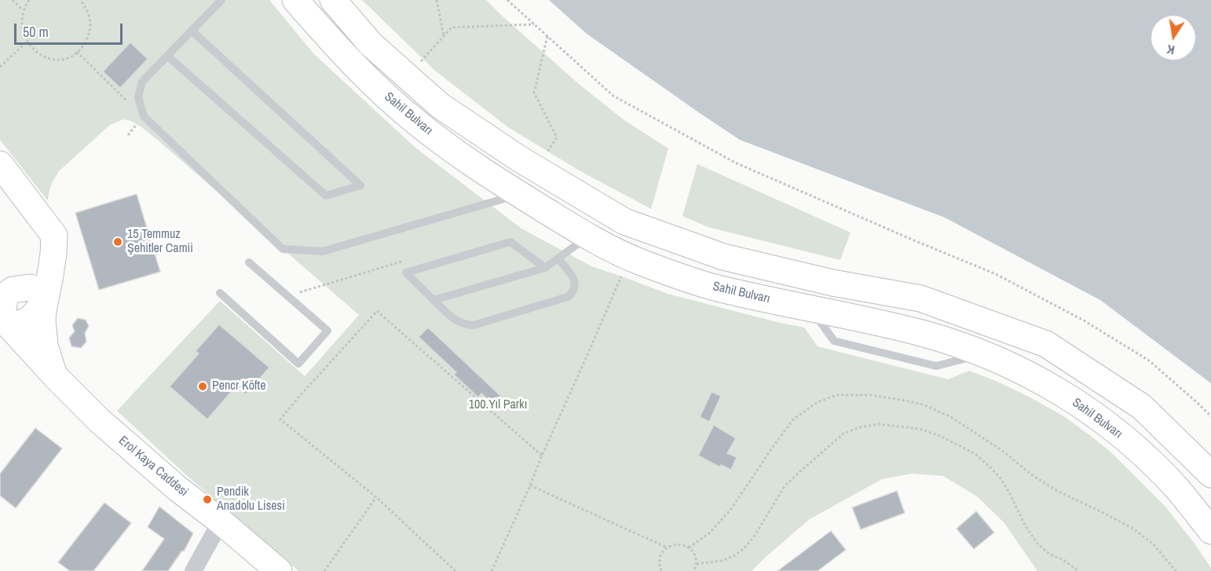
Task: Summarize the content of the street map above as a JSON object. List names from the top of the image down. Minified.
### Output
{"streets":{"main road":["Sahil Bulvarı","Erol Kaya Caddesi"]},"parks":["100.Yıl Parkı"],"places":["15 Temmuz Şehitler Camii","Pencr Köfte","Pendik Anadolu Lisesi"],"scale_bar":"50 m","north":"bottom"}
